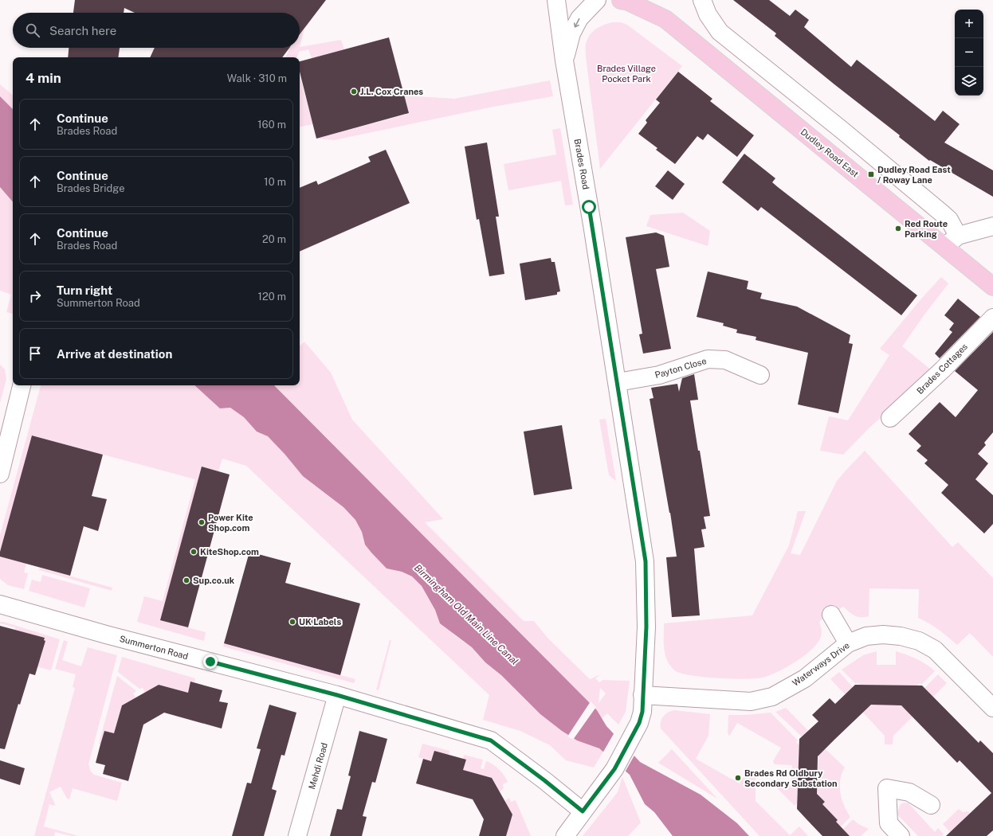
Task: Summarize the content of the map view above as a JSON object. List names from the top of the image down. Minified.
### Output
{"streets":{"main road":["Dudley Road East"],"street":["Brades Road","Payton Close","Brades Cottages","Summerton Road","Waterways Drive","Mehdi Road"]},"crossings":[["Brades Road","Payton Close"],["Brades Road","Summerton Road"],["Brades Road","Waterways Drive"],["Summerton Road","Mehdi Road"]],"water":["Birmingham Old Main Line Canal"],"parks":["Brades Village Pocket Park"],"places":{"other":["J.L. Cox Cranes","Red Route Parking","Power Kite Shop.com","KiteShop.com","Sup.co.uk","UK Labels","Brades Rd Oldbury Secondary Substation"],"transit":["Dudley Road East / Roway Lane"]},"page":{"map_buttons":["+","−"],"search":"Search here","heading":["4 min","Walk · 310 m"],"list":[["Continue","Brades Road","160 m"],["Continue","Brades Bridge","10 m"],["Continue","Brades Road","20 m"],["Turn right","Summerton Road","120 m"],"Arrive at destination"]}}
